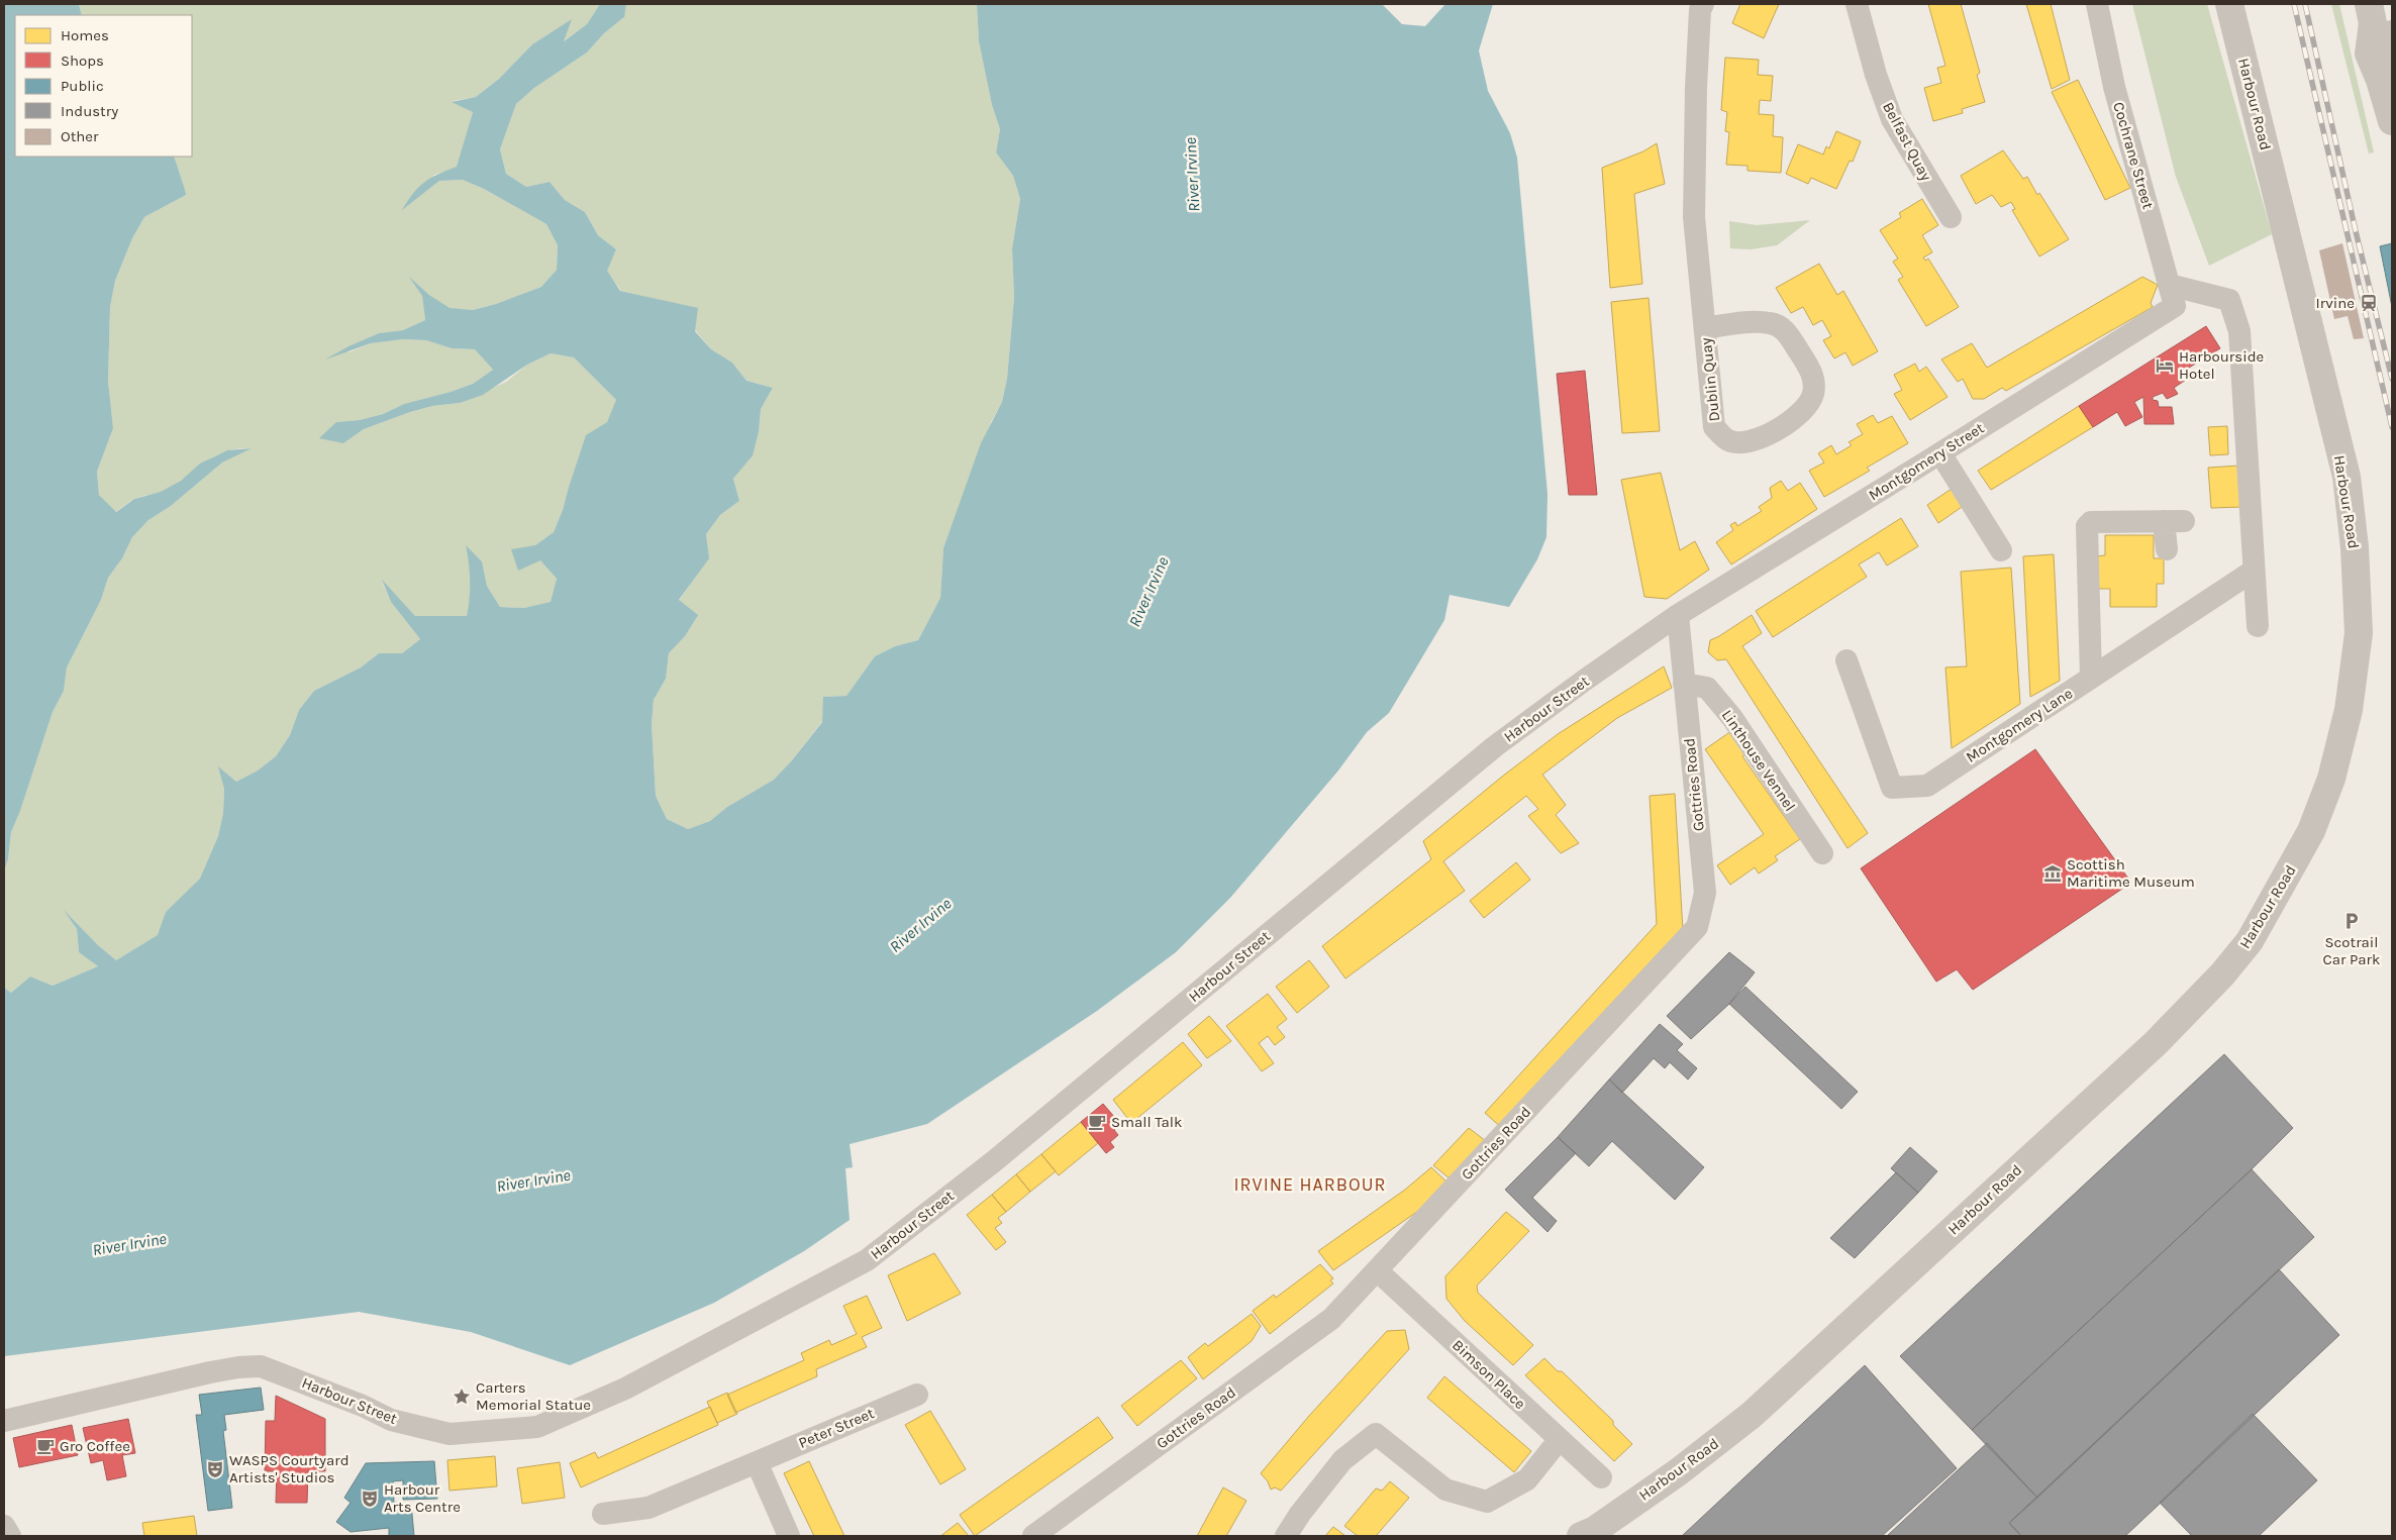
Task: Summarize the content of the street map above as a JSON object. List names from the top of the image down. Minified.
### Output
{"streets":{"street":["Harbour Road","Belfast Quay","Cochrane Street","Dublin Quay","Montgomery Street","Harbour Street","Montgomery Lane","Linthouse Vennel","Gottries Road","Bimson Place","Peter Street"]},"crossings":[["Cochrane Street","Montgomery Street"],["Montgomery Street","Harbour Street"],["Montgomery Street","Gottries Road"],["Harbour Street","Gottries Road"],["Linthouse Vennel","Gottries Road"],["Gottries Road","Bimson Place"]],"districts":["IRVINE HARBOUR"],"water":["River Irvine"],"places":{"station":["Irvine"],"hotel":["Harbourside Hotel"],"museum":["Scottish Maritime Museum"],"parking":["Scotrail Car Park"],"cafe":["Small Talk","Gro Coffee"],"place":["Carters Memorial Statue"],"theatre":["WASPS Courtyard Artists' Studios","Harbour Arts Centre"]},"legend":["Homes","Shops","Public","Industry","Other"]}
